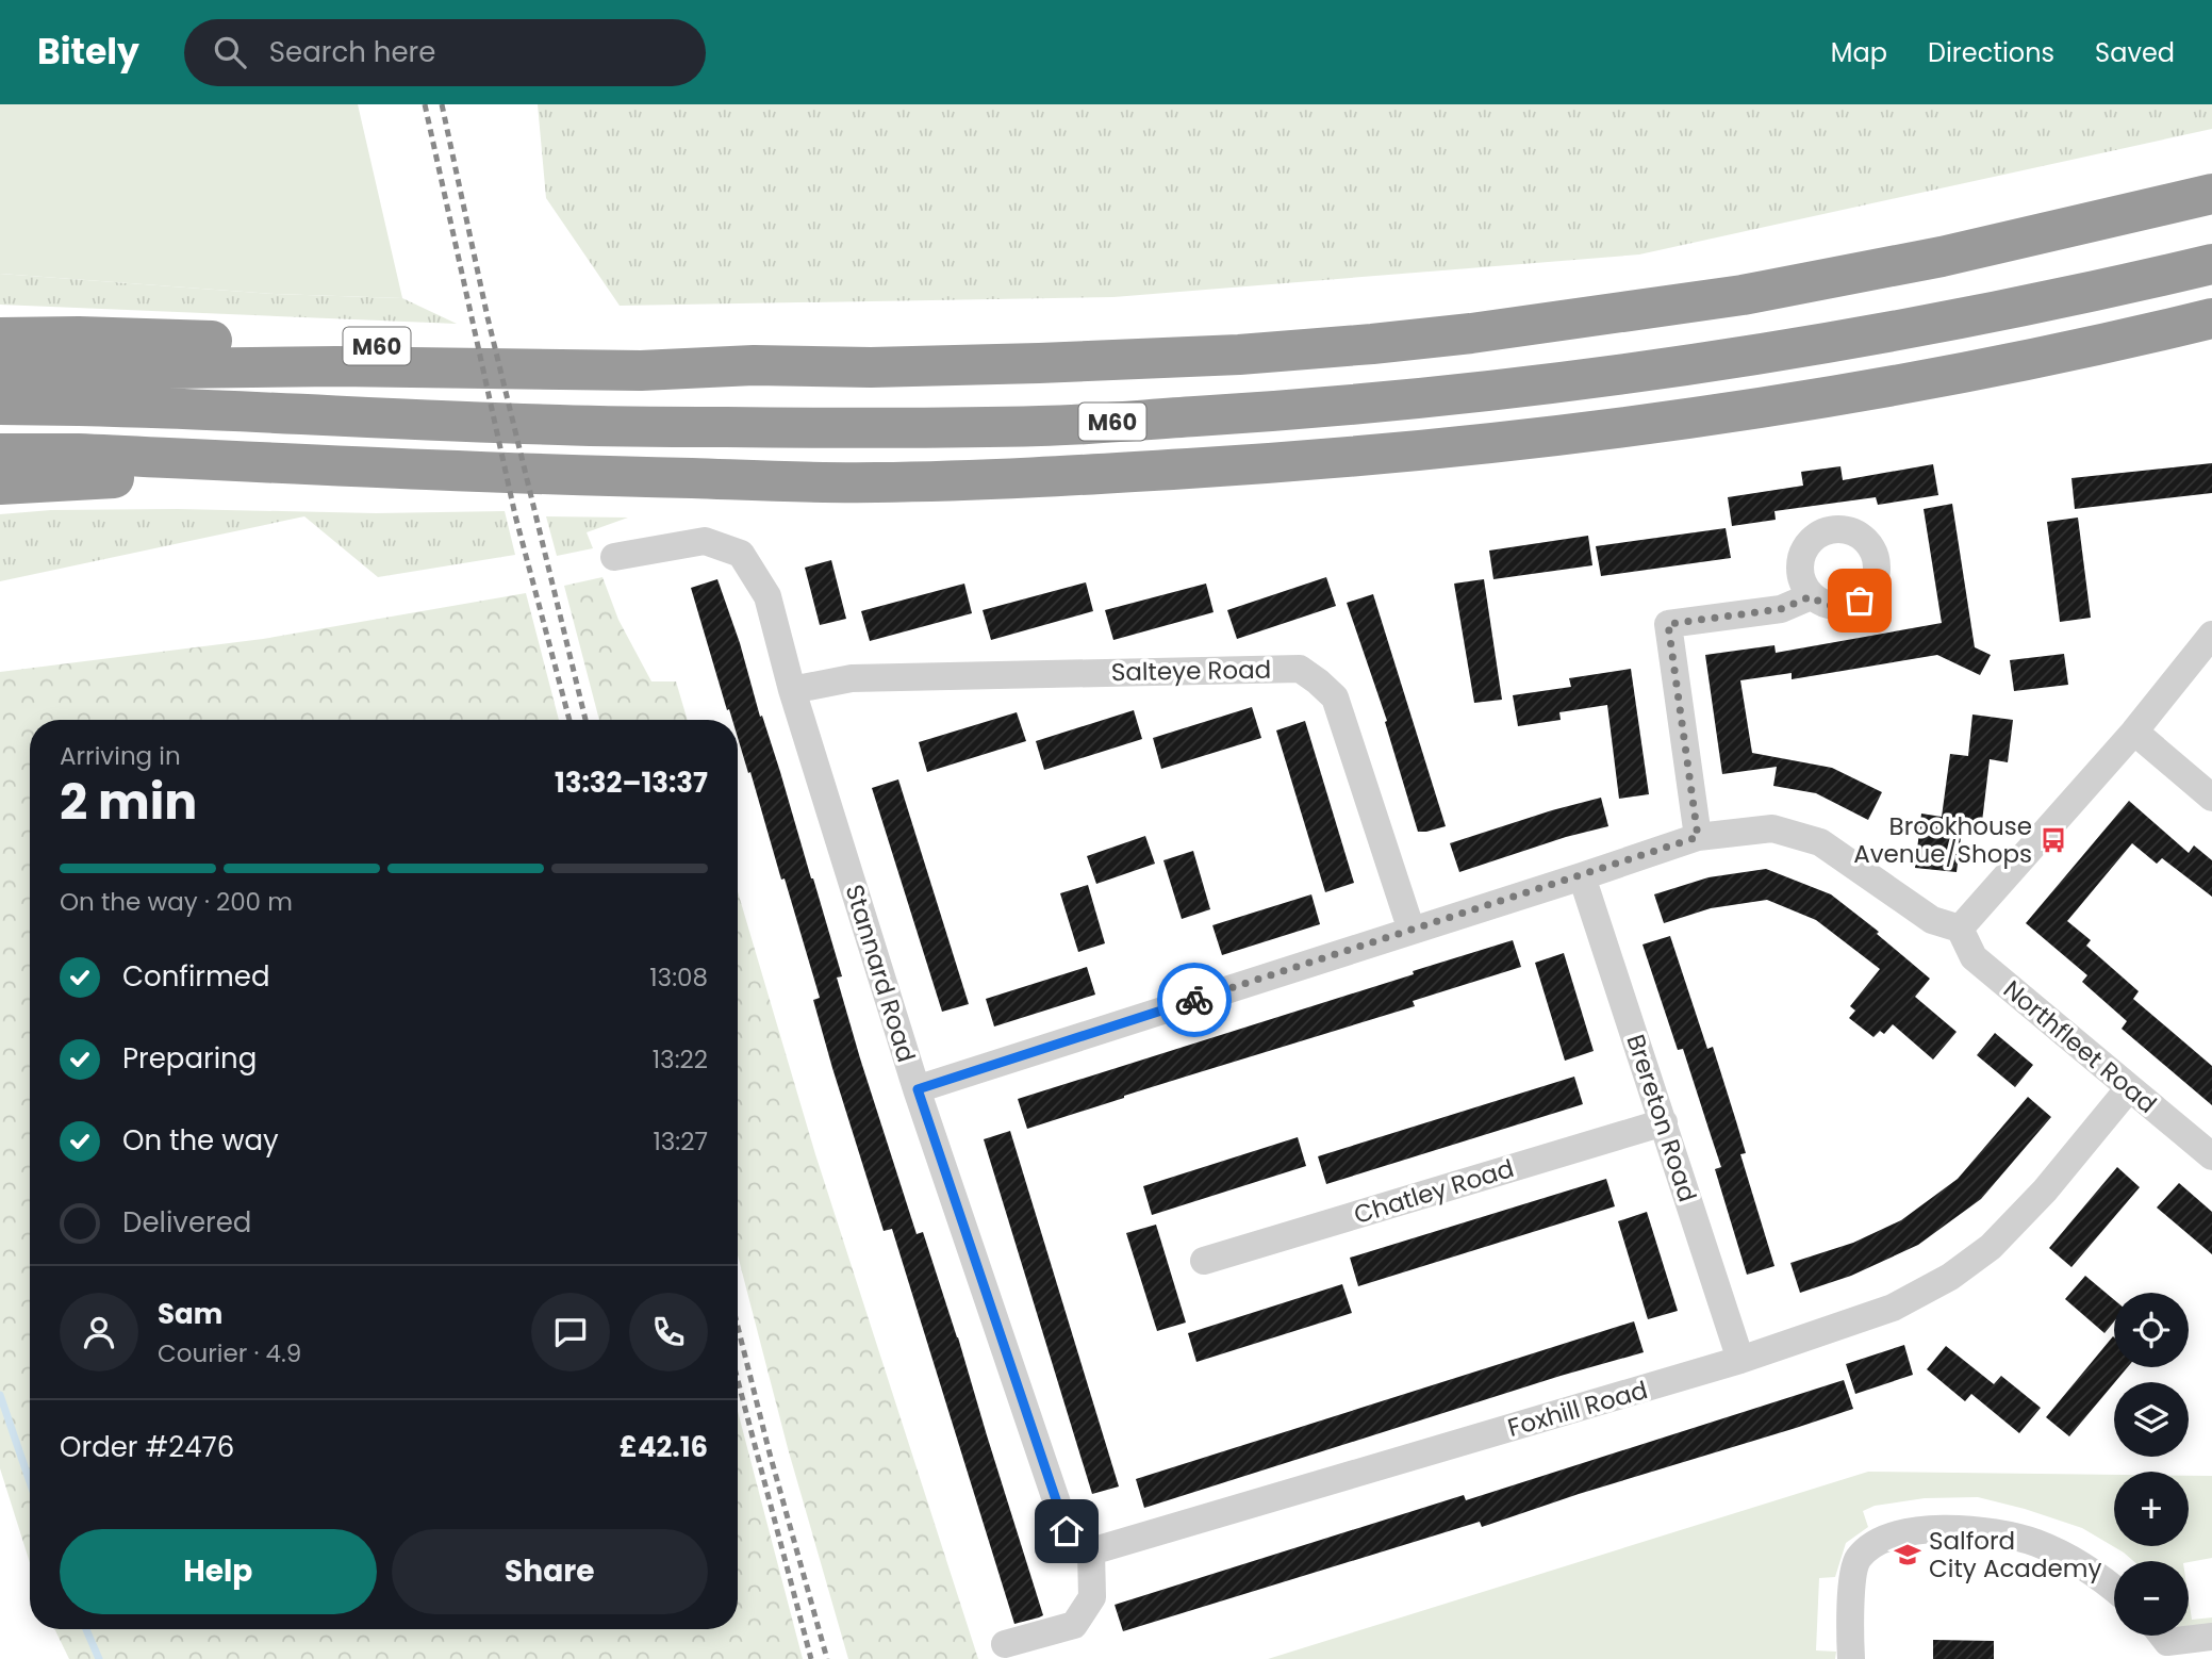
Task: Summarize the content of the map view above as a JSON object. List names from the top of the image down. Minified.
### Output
{"streets":{"highway":["M60"],"street":["Salteye Road","Stannard Road","Northfleet Road","Brereton Road","Chatley Road","Foxhill Road"]},"crossings":[["Salteye Road","Stannard Road"],["Stannard Road","Foxhill Road"],["Northfleet Road","Foxhill Road"],["Brereton Road","Chatley Road"],["Brereton Road","Foxhill Road"]],"places":{"bus stop":["Brookhouse Avenue/Shops"],"school or university":["Salford City Academy"]},"page":{"header":"Bitely","search":"Search here","nav":["Map","Directions","Saved"],"heading":["2 min","Arriving in","13:32–13:37"],"panel":["Sam","Courier · 4.9","Order #2476","£42.16"],"bar":"On the way · 200 m","list":[["Confirmed","13:08"],["Preparing","13:22"],["On the way","13:27"],"Delivered"],"map_buttons":["+","−"],"buttons":["Help","Share"]}}
